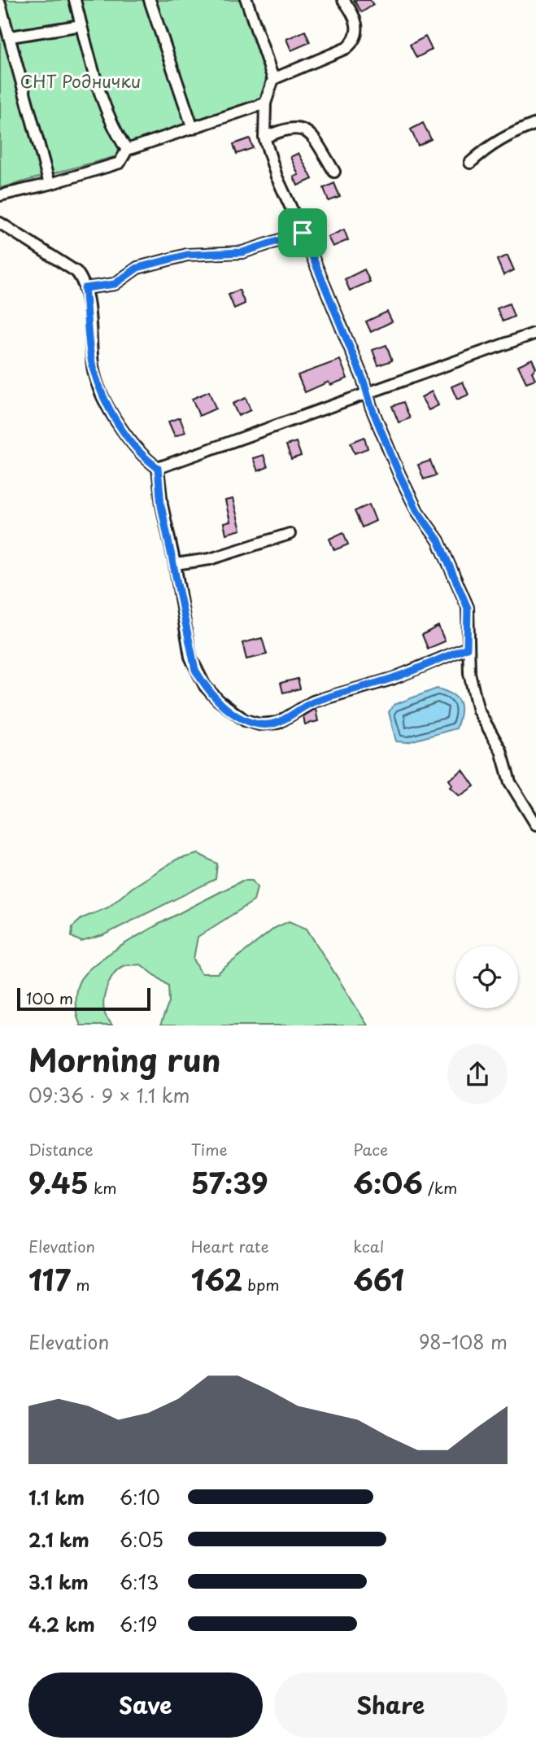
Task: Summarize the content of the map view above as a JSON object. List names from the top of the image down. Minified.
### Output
{"parks":["СНТ Роднички"],"scale_bar":"100 m","page":{"scale":"100 m","heading":["Morning run","09:36 · 9 × 1.1 km"],"stats":[["Distance","9.45 km"],["Time","57:39"],["Pace","6:06 /km"],["Elevation","117 m"],["Heart rate","162 bpm"],["kcal","661"]],"chart":["Elevation","98–108 m"],"list":[{"name":"1.1 km","note":"6:10"},{"name":"2.1 km","note":"6:05"},{"name":"3.1 km","note":"6:13"},{"name":"4.2 km","note":"6:19"}],"buttons":["Save","Share"]}}
